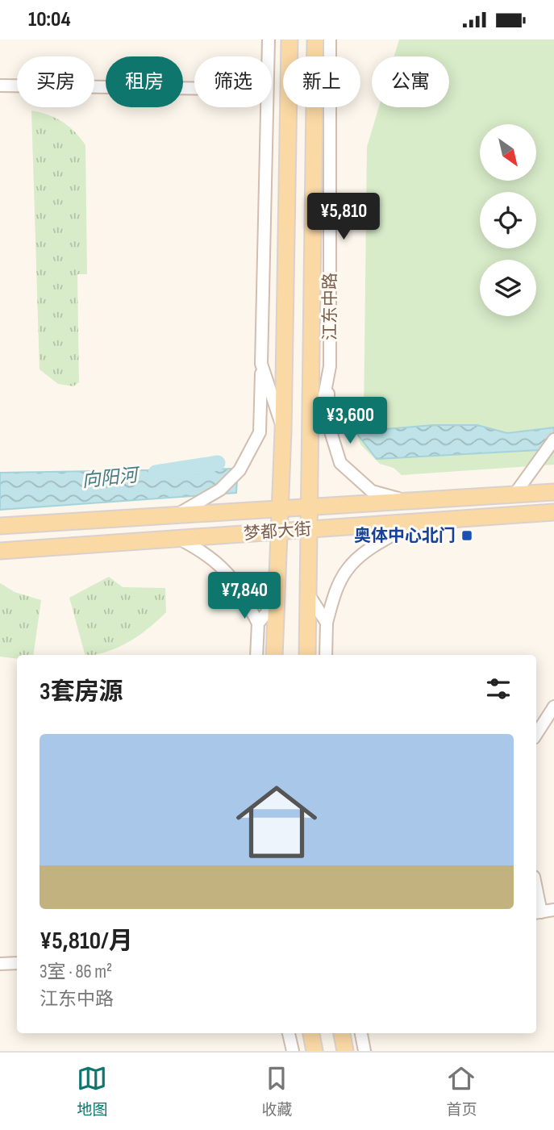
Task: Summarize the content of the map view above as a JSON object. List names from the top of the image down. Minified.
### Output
{"streets":{"main road":["江东中路","梦都大街"]},"crossings":[["江东中路","梦都大街"]],"water":["向阳河"],"places":{"transit":["奥体中心北门"]},"north":"bottom right","page":{"status":"10:04","chip":["买房","租房","筛选","新上","公寓"],"price":["¥5,810","¥3,600","¥7,840"],"heading":"3套房源","list":[{"name":"¥5,810/月","note":"3室 · 86 m² · 江东中路"}],"tabs":["地图","收藏","首页"]}}
